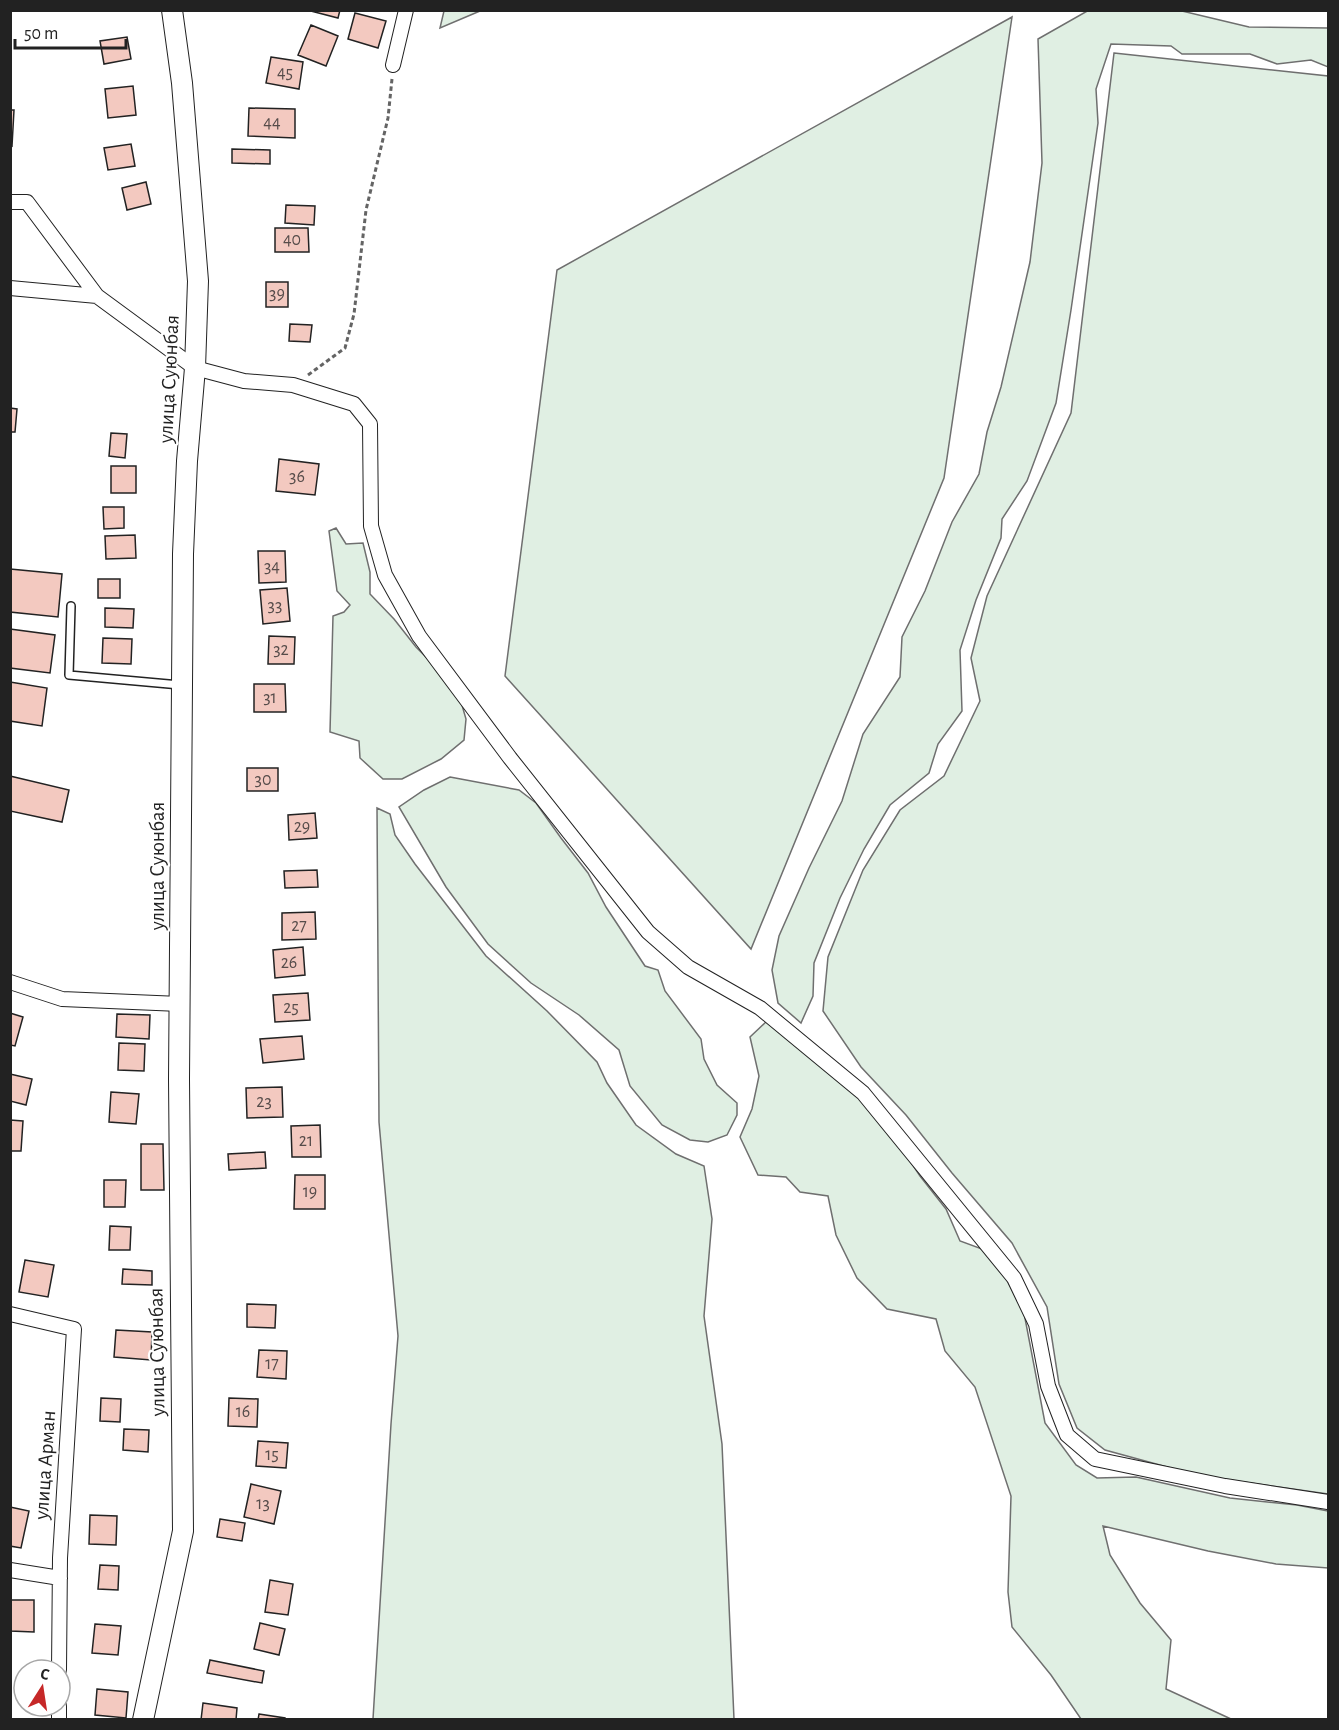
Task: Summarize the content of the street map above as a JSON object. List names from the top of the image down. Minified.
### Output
{"streets":{"main road":["улица Суюнбая"],"street":["улица Арман"]},"house_numbers":["45","44","40","39","36","34","33","32","31","30","29","27","26","25","23","21","19","17","16","15","13"],"scale_bar":"50 m","north":"top"}
